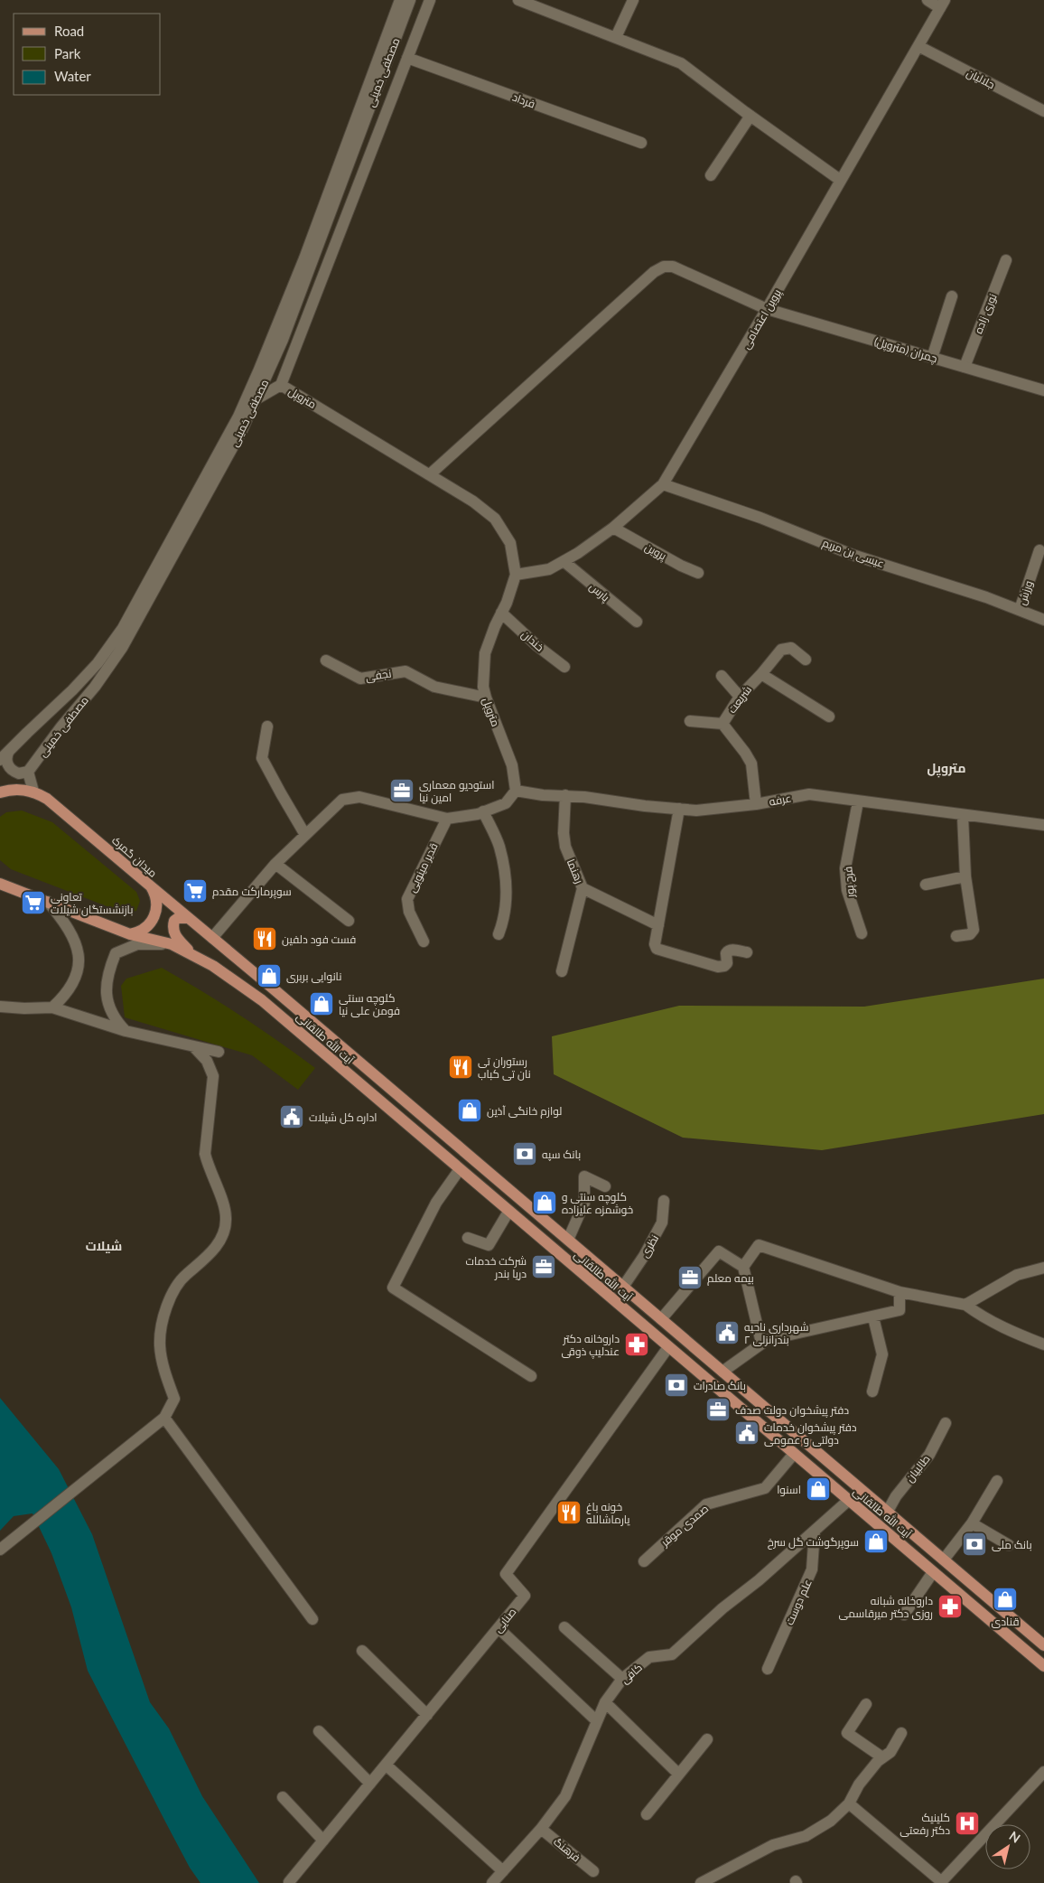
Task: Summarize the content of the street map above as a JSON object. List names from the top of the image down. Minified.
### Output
{"streets":{"main road":["میدان گمرک","آیت الله طالقانی"],"street":["مصطفی خمینی","جلالیان","فرداد","نوری زاده","پروین اعتصامی","چمران (متروپل)","متروپل","پروین","عیسی بن مریم","پارس","ورزش","خندان","نجفی","شریعت","عرفه","قدیر مینویی","رهنما","فرح پور","نظری","طالبیان","صمدی موقر","علم دوست","صنایی","کافی","فرهنگ"]},"crossings":[["مصطفی خمینی","متروپل"],["جلالیان","پروین اعتصامی"],["نوری زاده","چمران (متروپل)"],["پروین اعتصامی","چمران (متروپل)"],["پروین اعتصامی","متروپل"],["پروین اعتصامی","پروین"],["پروین اعتصامی","عیسی بن مریم"],["پروین اعتصامی","پارس"],["چمران (متروپل)","متروپل"],["متروپل","خندان"],["متروپل","نجفی"],["متروپل","عرفه"],["عیسی بن مریم","ورزش"],["شریعت","عرفه"],["عرفه","رهنما"],["عرفه","فرح پور"],["میدان گمرک","آیت الله طالقانی"],["آیت الله طالقانی","نظری"],["آیت الله طالقانی","طالبیان"],["آیت الله طالقانی","صمدی موقر"],["آیت الله طالقانی","صنایی"],["آیت الله طالقانی","کافی"],["علم دوست","کافی"],["کافی","فرهنگ"]],"districts":["متروپل","شیلات"],"places":{"office":["استودیو معماری امین نیا","شرکت خدمات دریا بندر","بیمه معلم","دفتر پیشخوان دولت صدف"],"supermarket":["سوپرمارکت مقدم","تعاونی بازنشستگان شیلات"],"restaurant":["فست فود دلفین","رستوران تی نان تی کباب","خونه باغ یارماشالله"],"shop":["نانوایی بربری","کلوچه سنتی فومن علی نیا","لوازم خانگی آذین","کلوچه سنتی و خوشمزه علیزاده","اسنوا","سوپرگوشت گل سرخ","قنادی"],"public building":["اداره کل شیلات","شهرداری ناحیه ۲ بندرانزلی","دفتر پیشخوان خدمات دولتی و عمومی"],"bank":["بانک سپه","بانک صادرات","بانک ملی"],"pharmacy":["داروخانه دکتر عندلیپ ذوقی","داروخانه شبانه روزی دکتر میرقاسمی"],"hospital":["کلینیک دکتر رفعتی"]},"legend":["Road","Park","Water"],"north":"top right"}
